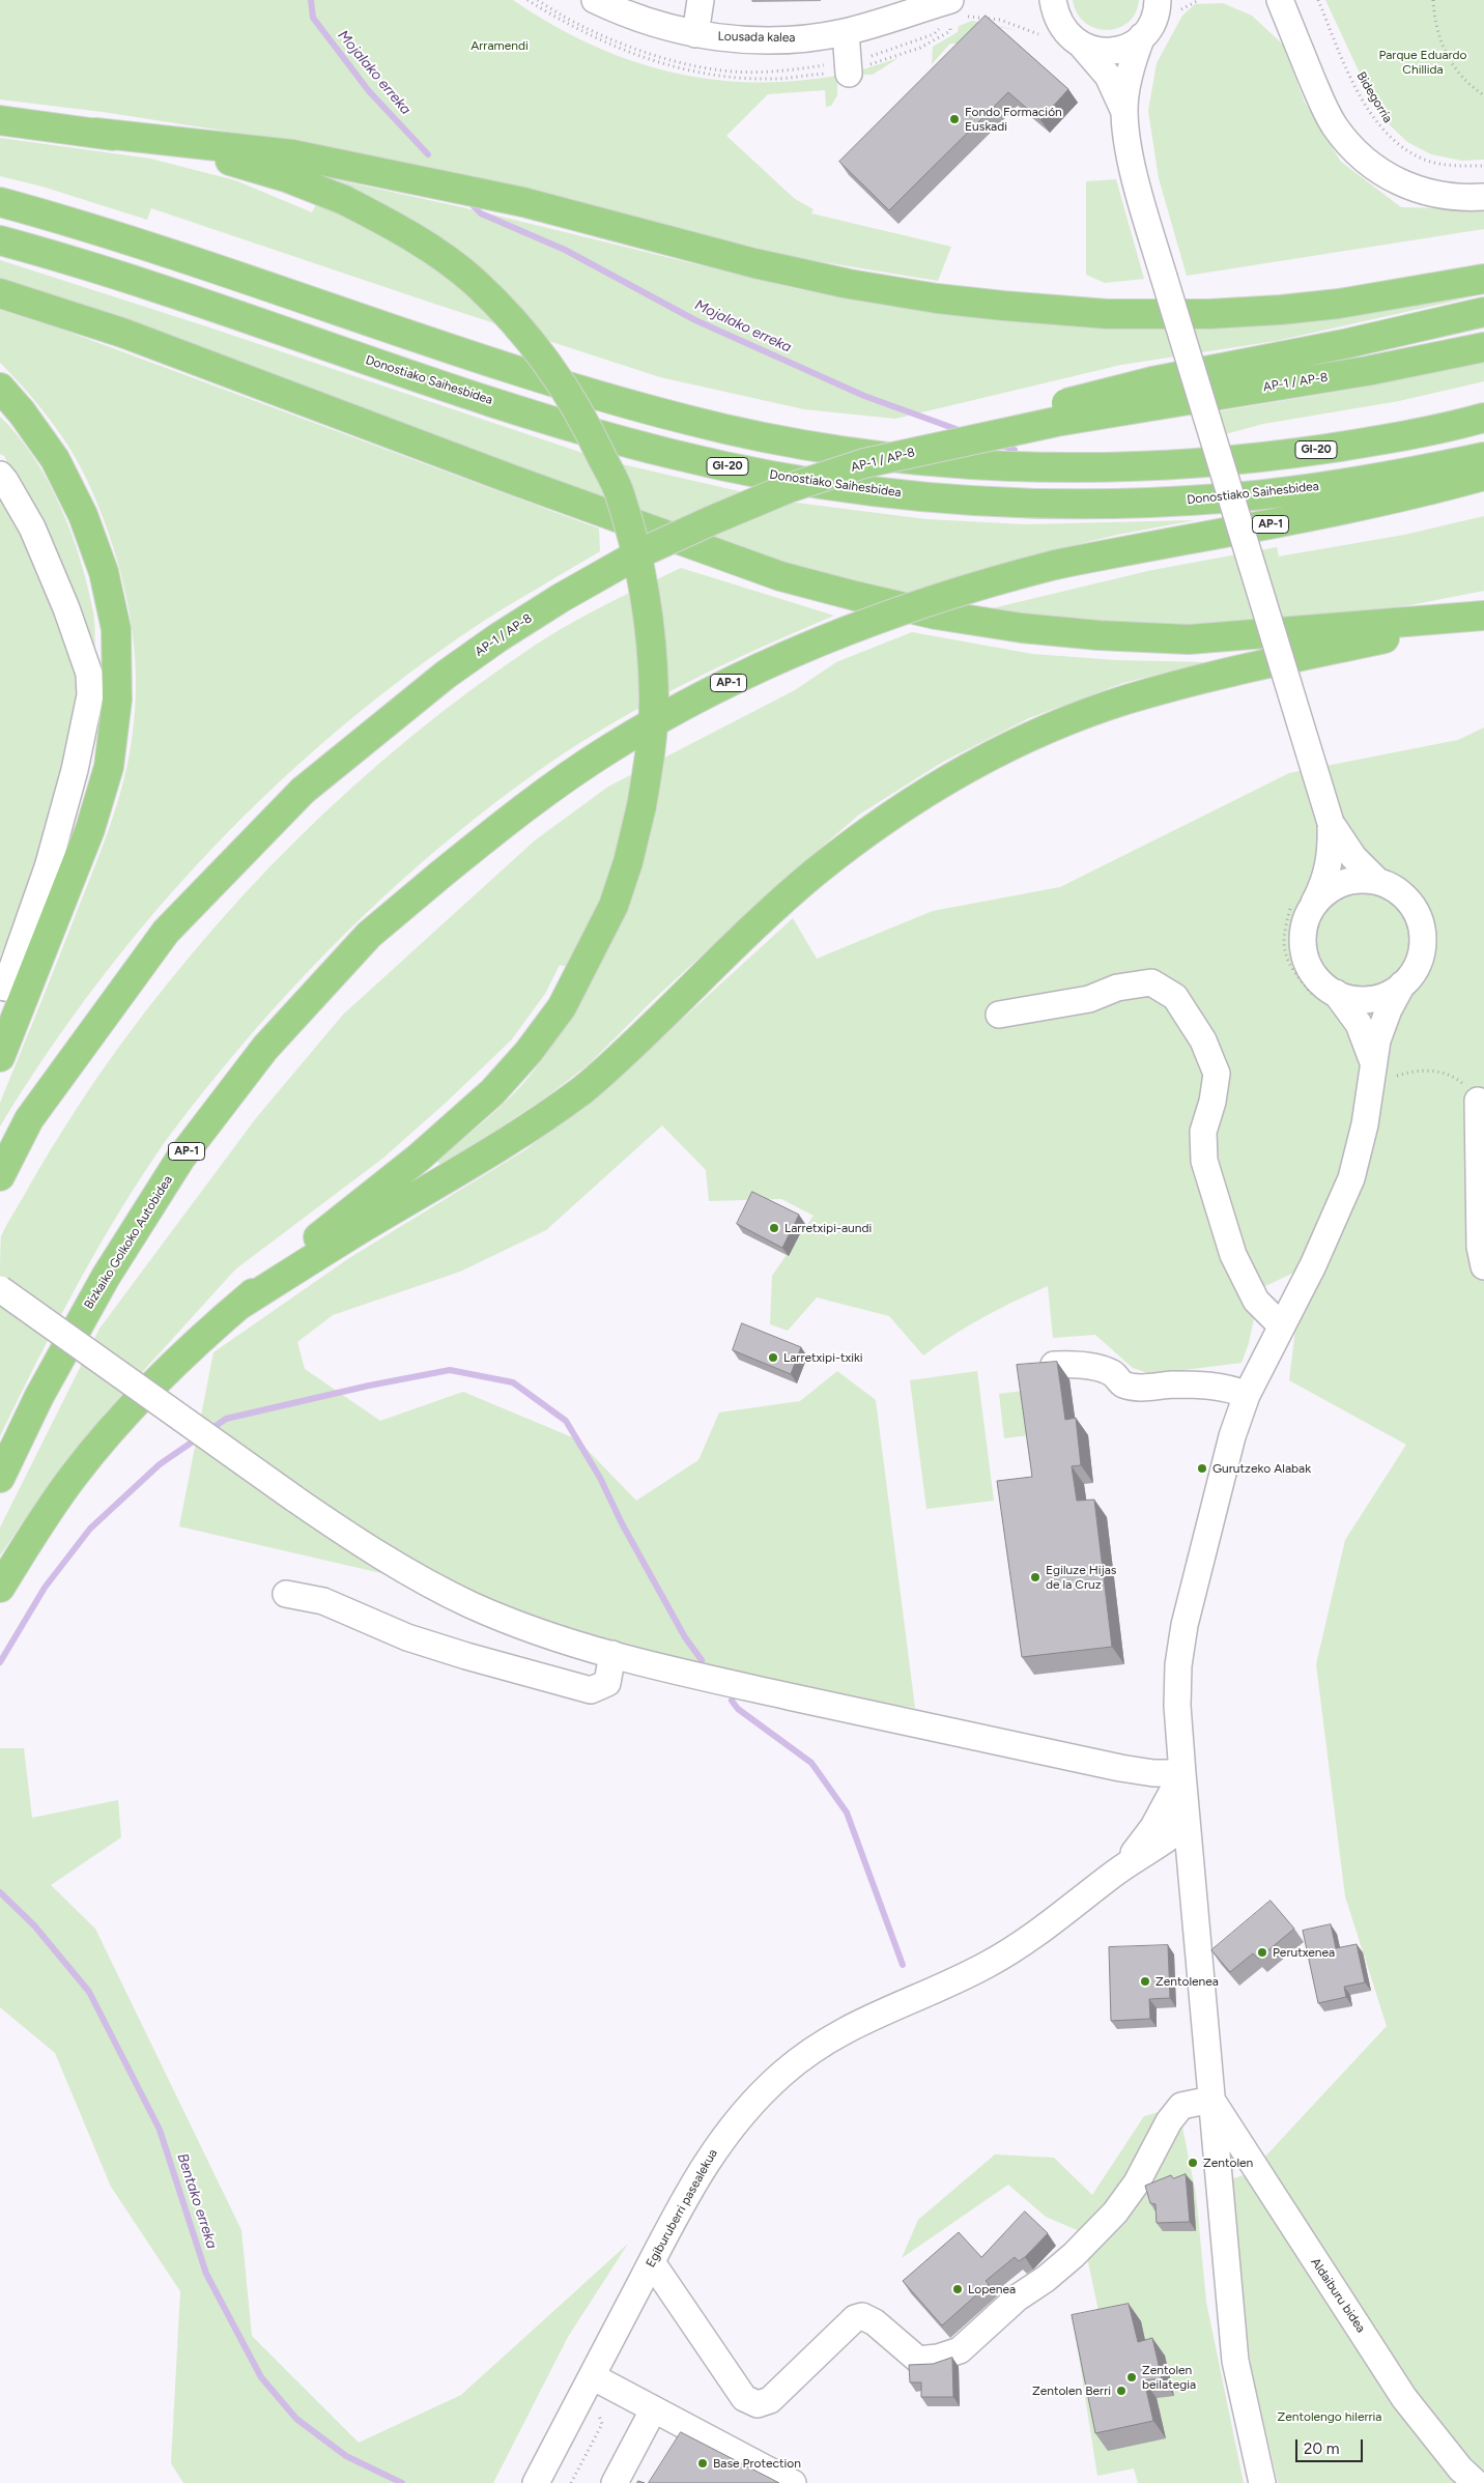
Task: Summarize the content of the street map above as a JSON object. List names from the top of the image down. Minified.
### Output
{"streets":{"highway":["Donostiako Saihesbidea","AP-1 / AP-8","GI-20","AP-1","Bizkaiko Golkoko Autobidea"],"street":["Lousada kalea","Egiburuberri pasealekua","Aldaiburu bidea"],"path":["Bidegorria"]},"water":["Mojalako erreka","Bentako erreka"],"parks":["Arramendi","Parque Eduardo Chillida","Zentolengo hilerria"],"places":["Fondo Formación Euskadi","Larretxipi-aundi","Larretxipi-txiki","Gurutzeko Alabak","Egiluze Hijas de la Cruz","Perutxenea","Zentolenea","Zentolen","Lopenea","Zentolen beilategia","Zentolen Berri","Base Protection"],"scale_bar":"20 m"}
